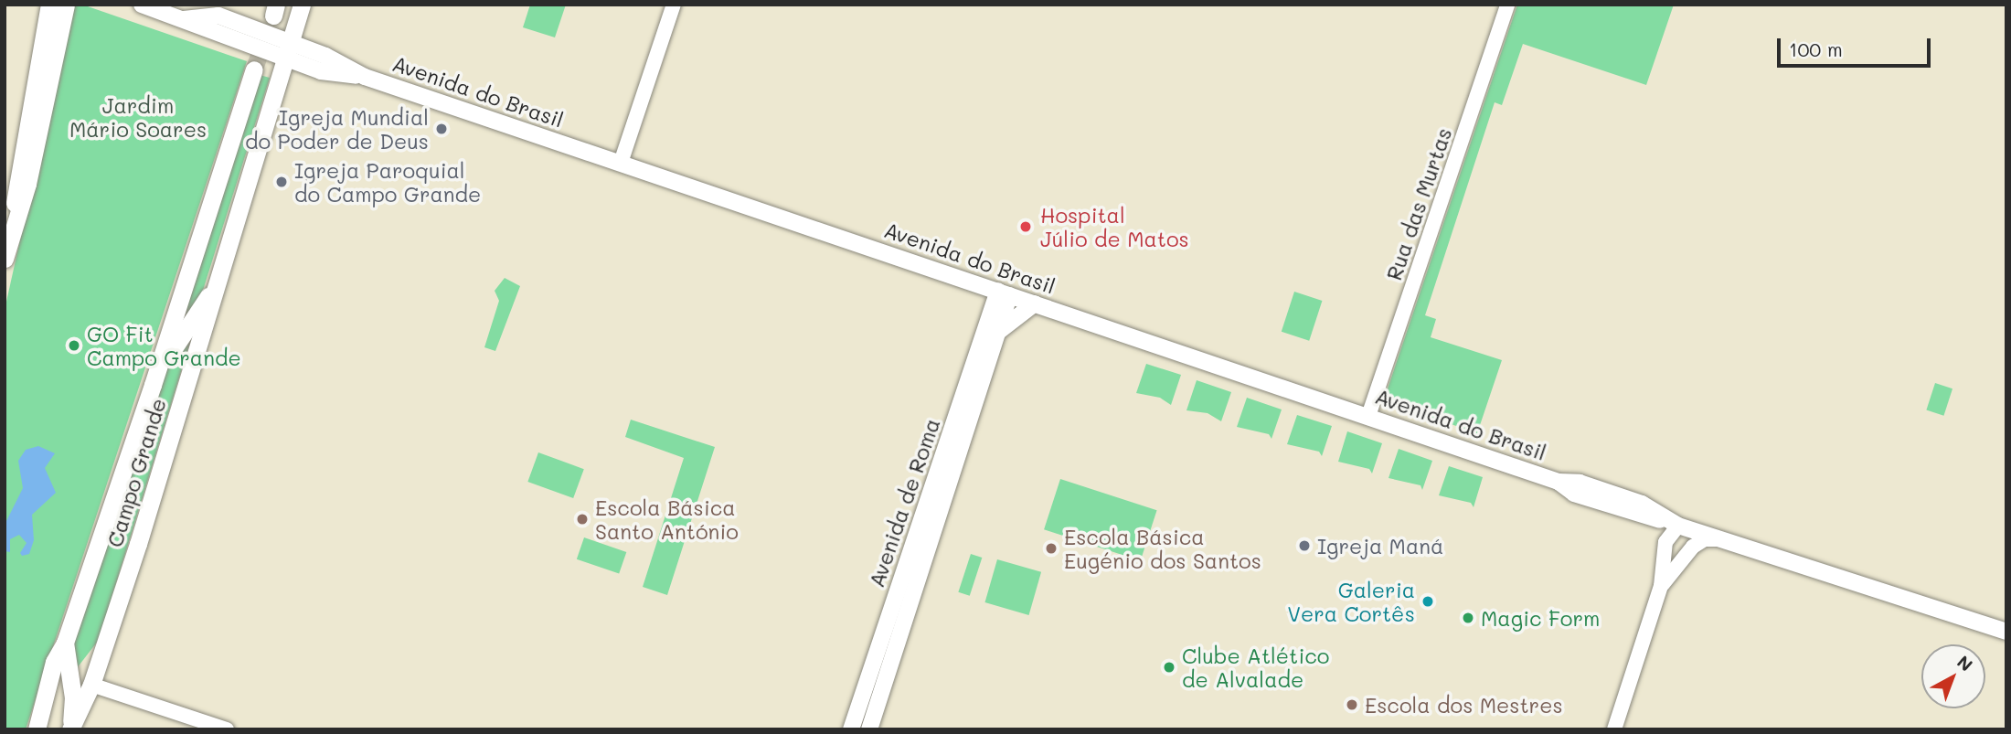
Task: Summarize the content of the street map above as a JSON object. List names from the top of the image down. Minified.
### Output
{"streets":{"main road":["Avenida do Brasil","Campo Grande","Avenida de Roma"],"street":["Rua das Murtas"]},"crossings":[["Avenida do Brasil","Rua das Murtas"],["Avenida do Brasil","Campo Grande"],["Avenida do Brasil","Avenida de Roma"]],"parks":["Jardim Mário Soares"],"places":["Igreja Mundial do Poder de Deus","Igreja Paroquial do Campo Grande","Hospital Júlio de Matos","GO Fit Campo Grande","Escola Básica Santo António","Igreja Maná","Escola Básica Eugénio dos Santos","Galeria Vera Cortês","Magic Form","Clube Atlético de Alvalade","Escola dos Mestres"],"scale_bar":"100 m","north":"top right"}
